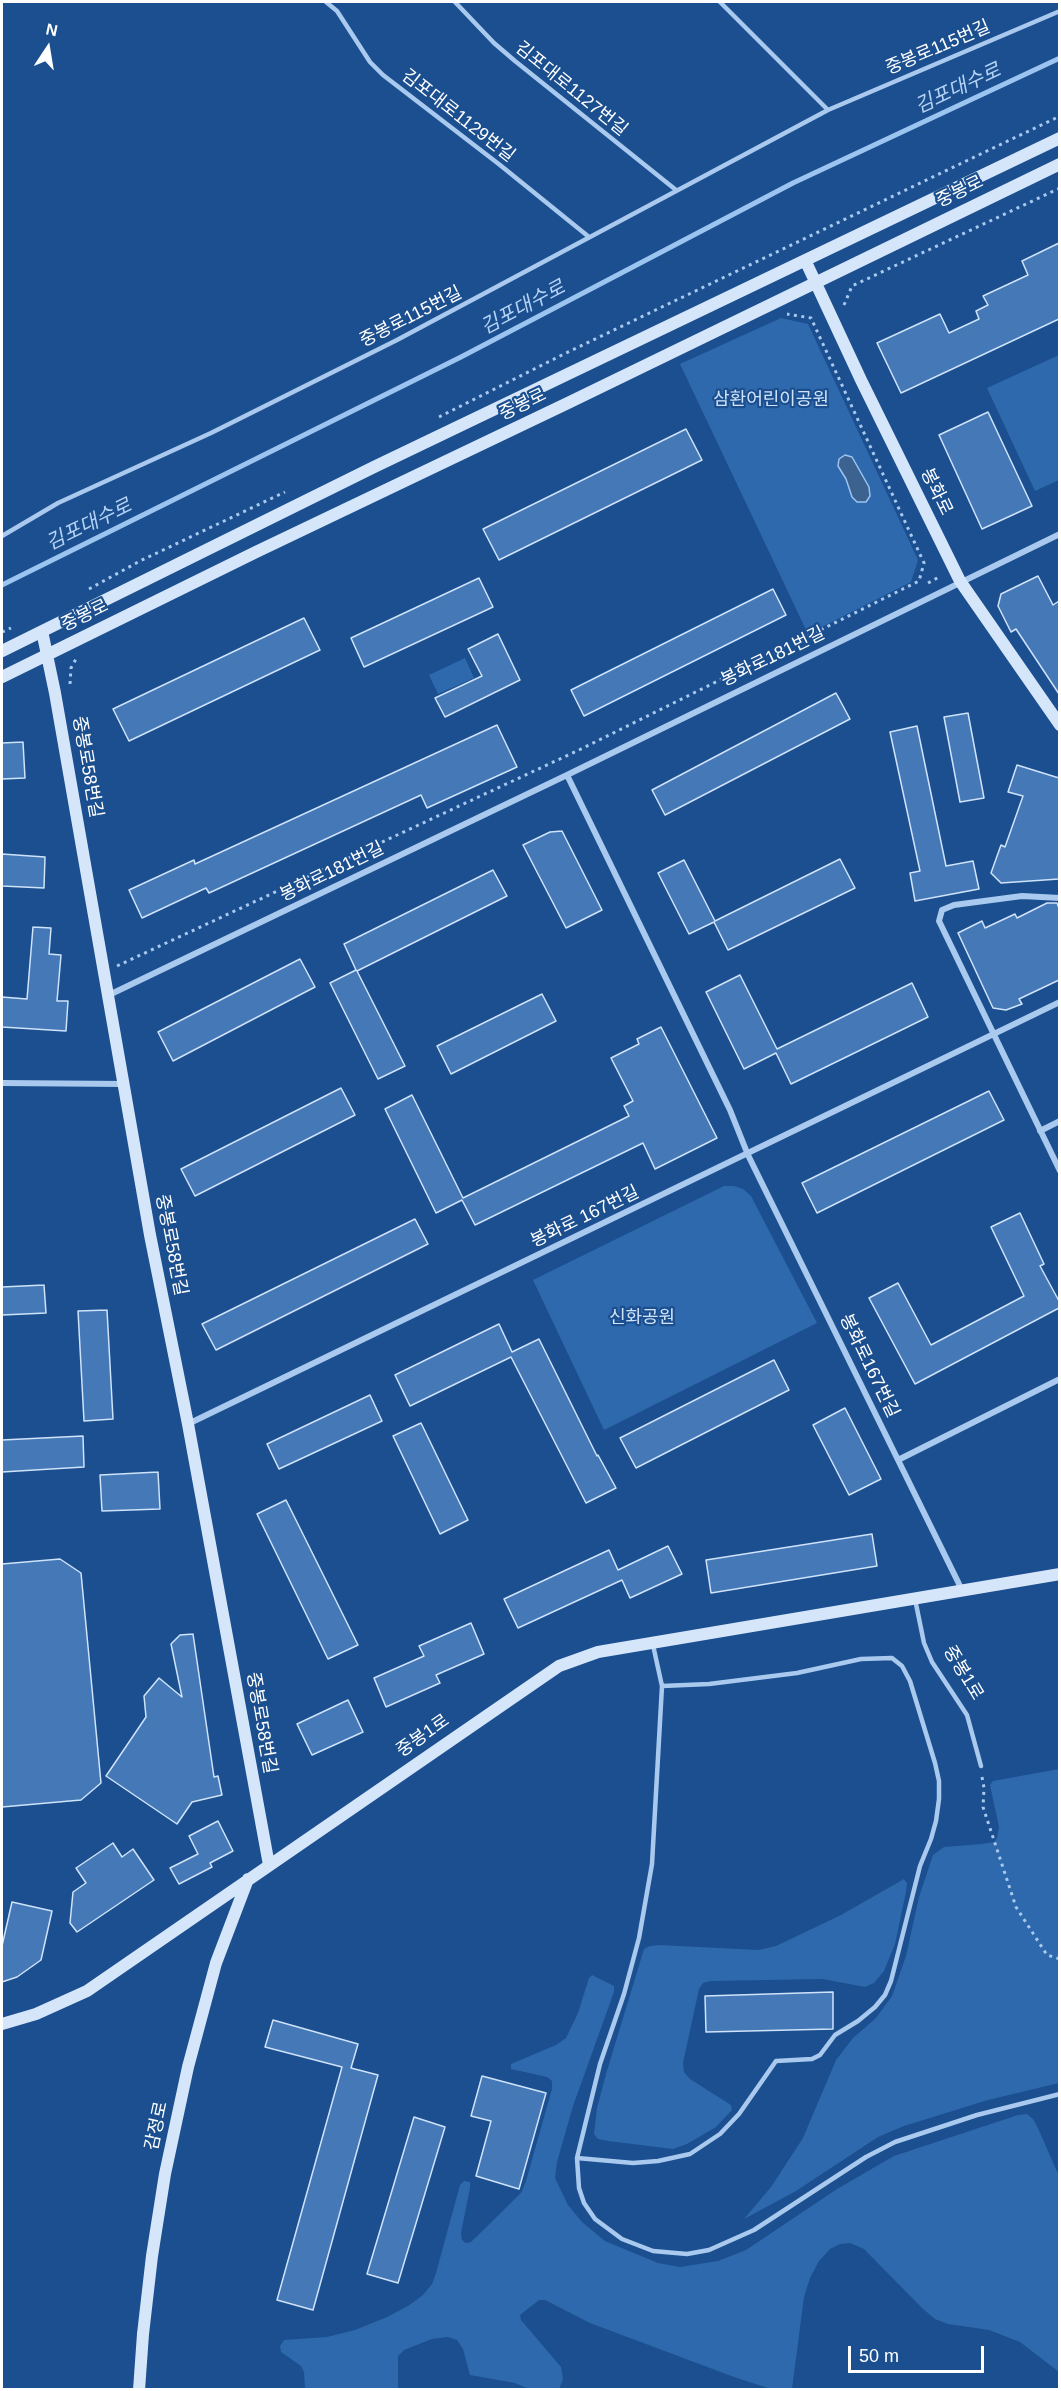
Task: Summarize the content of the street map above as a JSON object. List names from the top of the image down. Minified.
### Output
{"streets":{"street":["중봉로","봉화로","봉화로181번길","중봉로58번길","봉화로 167번길","봉화로167번길","중봉1로","감정로"],"lane":["중봉로115번길","김포대로1127번길","김포대로1129번길"]},"crossings":[["중봉로115번길","김포대로1127번길"],["중봉로115번길","김포대로1129번길"],["중봉로","봉화로"],["중봉로","중봉로58번길"],["봉화로","봉화로181번길"],["봉화로181번길","중봉로58번길"],["중봉로58번길","봉화로 167번길"],["중봉로58번길","중봉1로"],["봉화로 167번길","봉화로167번길"],["봉화로167번길","중봉1로"],["중봉1로","감정로"]],"water":["김포대수로"],"parks":["삼환어린이공원","신화공원"],"scale_bar":"50 m","north":"top"}
